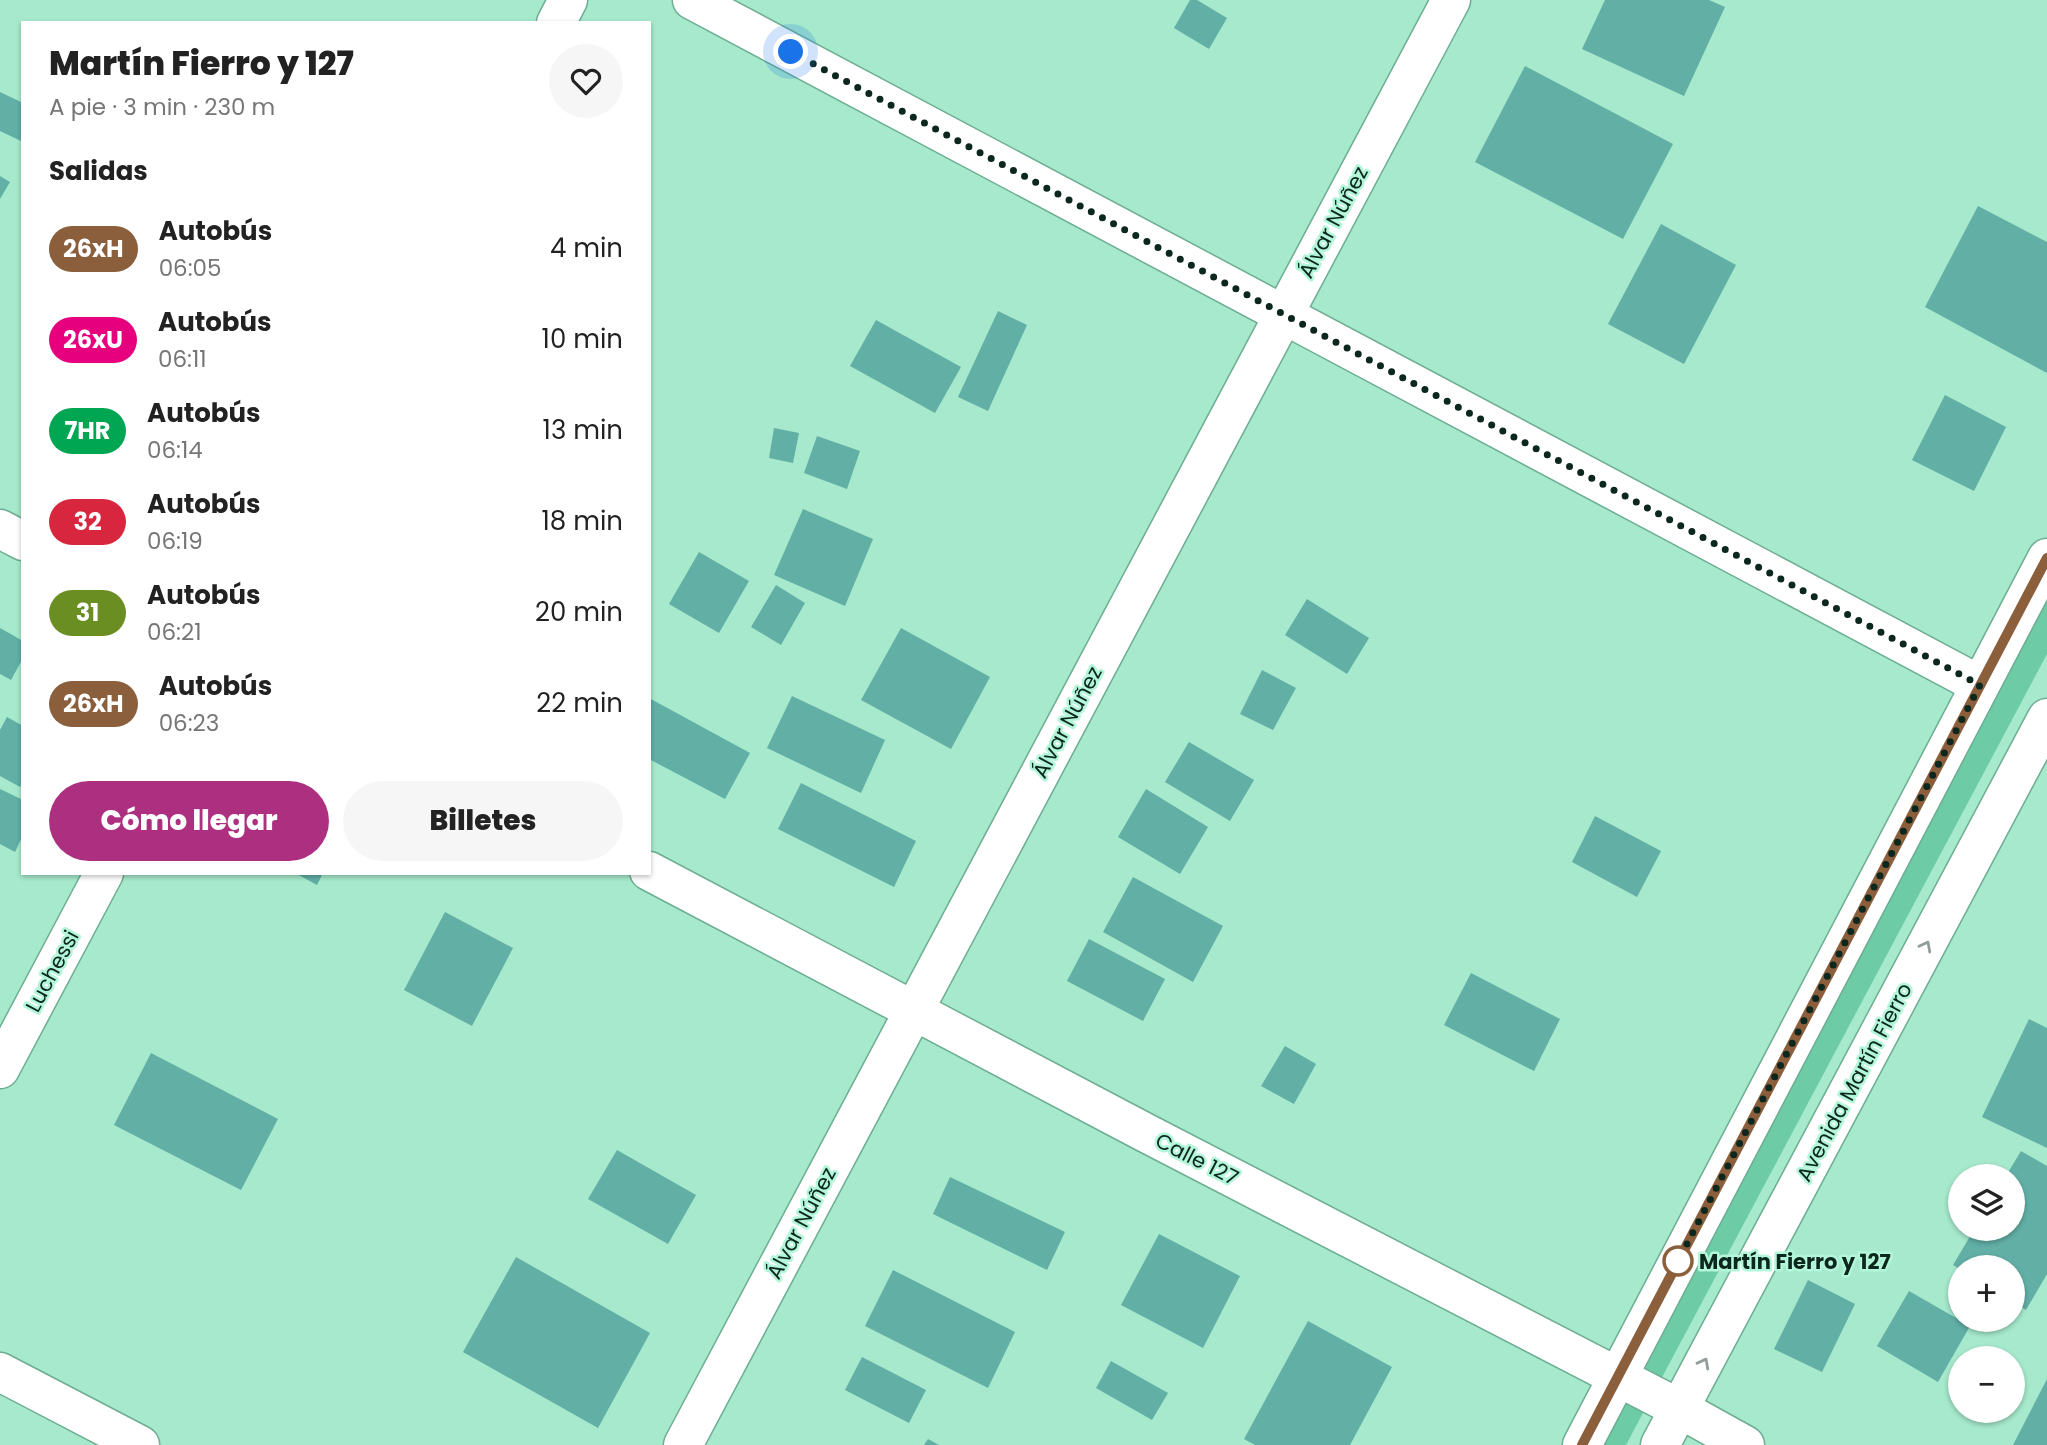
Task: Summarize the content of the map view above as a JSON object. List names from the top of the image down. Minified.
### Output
{"streets":{"street":["Álvar Núñez","Luchessi","Avenida Martín Fierro","Calle 127"]},"crossings":[["Álvar Núñez","Calle 127"],["Avenida Martín Fierro","Calle 127"]],"places":["Martín Fierro y 127"],"lines":["bus line 26xH"],"page":{"heading":[["Martín Fierro y 127","A pie · 3 min · 230 m"],"Salidas"],"list":[{"mark":"26xH","name":"Autobús","note":"06:05","value":"4 min"},{"mark":"26xU","name":"Autobús","note":"06:11","value":"10 min"},{"mark":"7HR","name":"Autobús","note":"06:14","value":"13 min"},{"mark":"32","name":"Autobús","note":"06:19","value":"18 min"},{"mark":"31","name":"Autobús","note":"06:21","value":"20 min"},{"mark":"26xH","name":"Autobús","note":"06:23","value":"22 min"}],"buttons":["Cómo llegar","Billetes"],"map_buttons":["+","−"]}}
